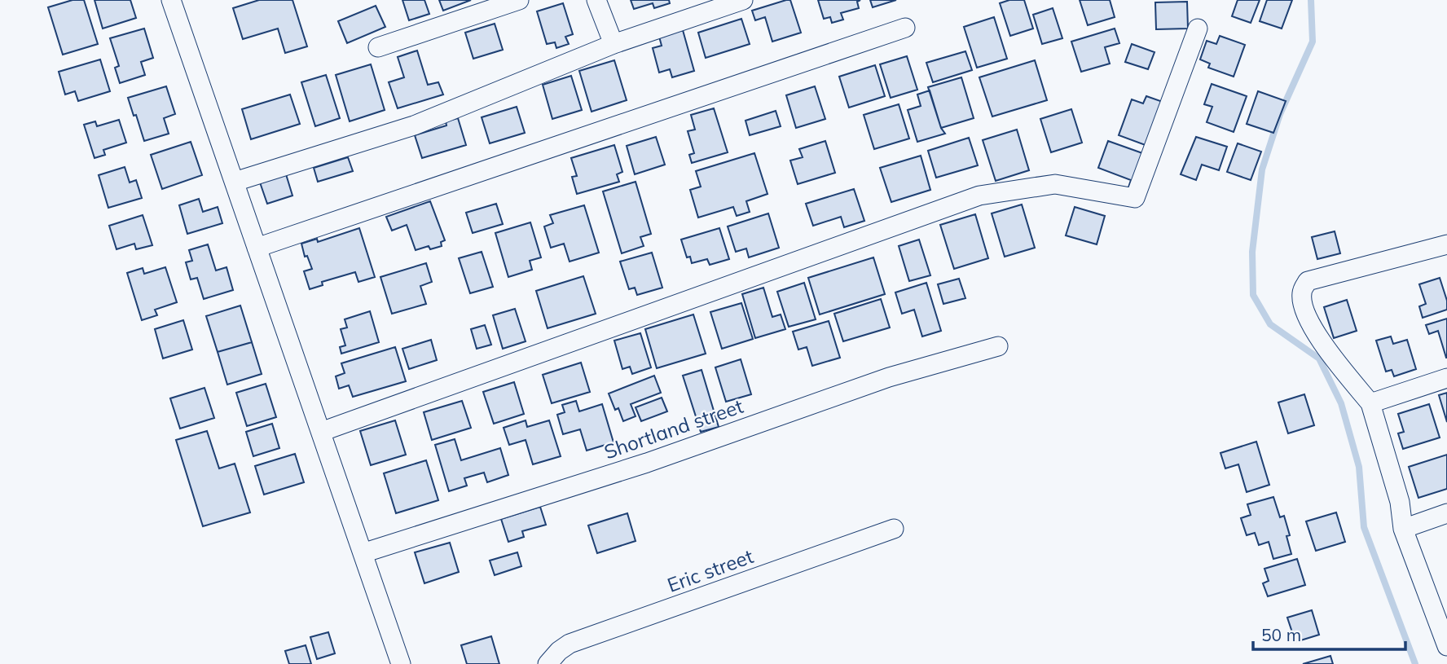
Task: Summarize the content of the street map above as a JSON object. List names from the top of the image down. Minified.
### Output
{"streets":{"street":["Shortland street","Eric street"]},"scale_bar":"50 m"}
